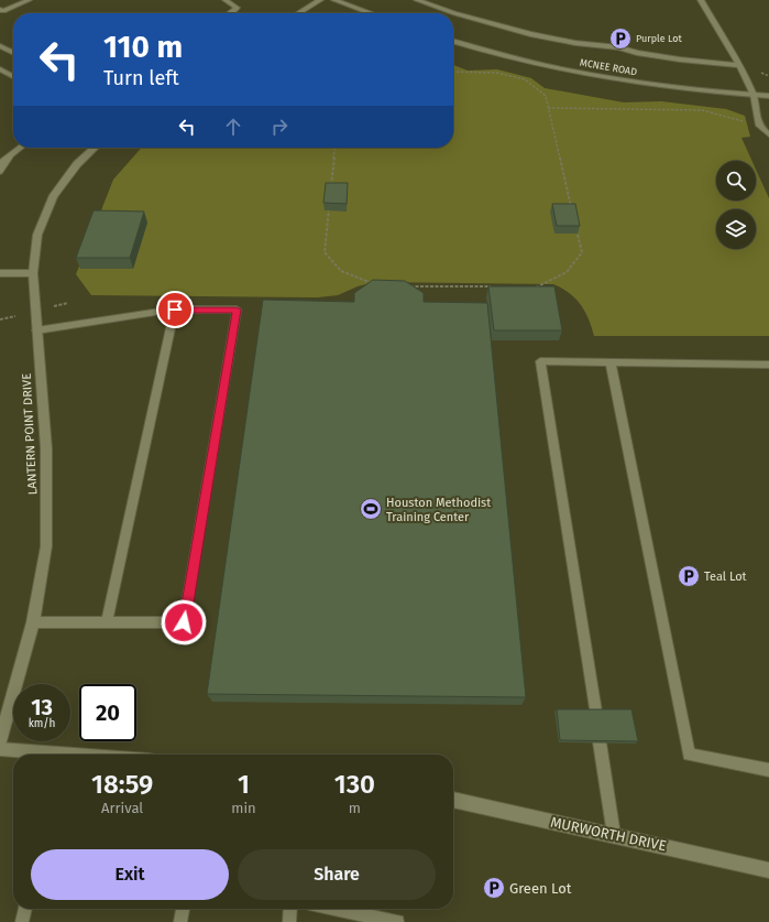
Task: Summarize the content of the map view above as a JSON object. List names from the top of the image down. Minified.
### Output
{"streets":{"street":["MCNEE ROAD","LANTERN POINT DRIVE","MURWORTH DRIVE"]},"places":{"parking":["Purple Lot","Teal Lot","Green Lot"],"sports":["Houston Methodist Training Center"]},"page":{"turn":["110 m","Turn left"],"speed":"13 km/h","limit":"20","eta":["18:59","Arrival","1","min","130","m"],"buttons":["Exit","Share"]}}
